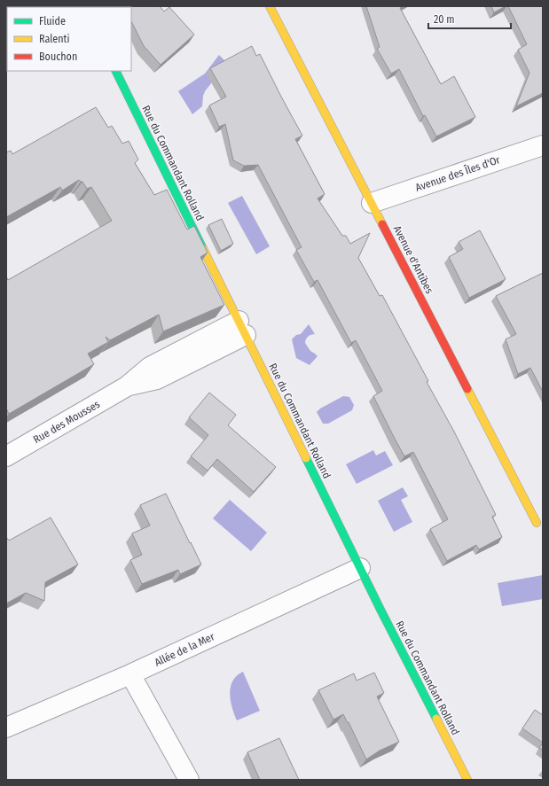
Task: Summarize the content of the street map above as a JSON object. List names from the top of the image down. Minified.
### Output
{"streets":{"street":["Rue du Commandant Rolland","Avenue des Îles d'Or","Avenue d'Antibes","Rue des Mousses","Allée de la Mer"]},"crossings":[["Rue du Commandant Rolland","Rue des Mousses"],["Rue du Commandant Rolland","Allée de la Mer"],["Avenue des Îles d'Or","Avenue d'Antibes"]],"legend":["Fluide","Ralenti","Bouchon"],"scale_bar":"20 m"}
